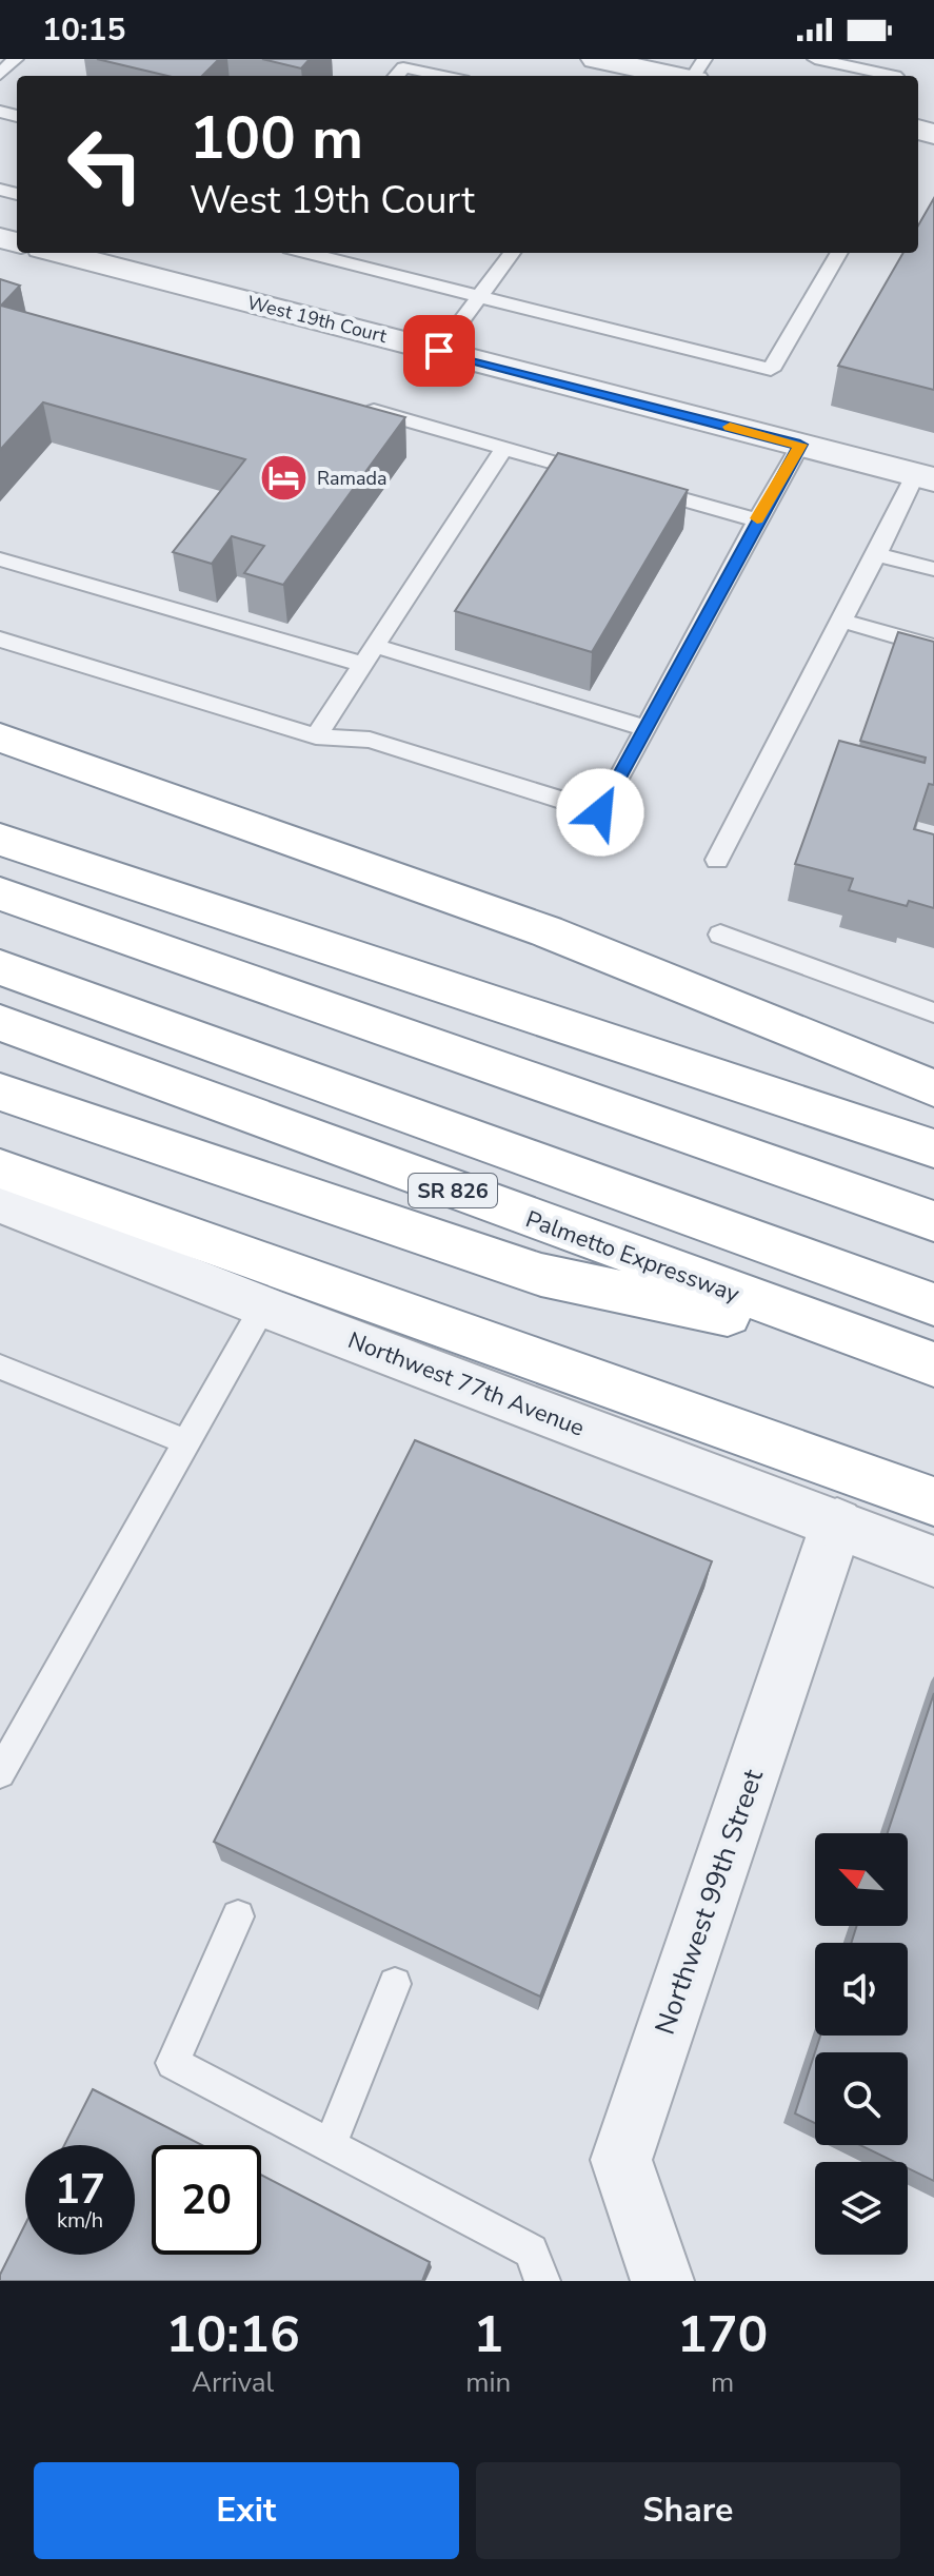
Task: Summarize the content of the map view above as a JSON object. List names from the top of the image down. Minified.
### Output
{"streets":{"highway":["SR 826","Palmetto Expressway"],"street":["West 19th Court","Northwest 77th Avenue","Northwest 99th Street"]},"crossings":[["Northwest 77th Avenue","Northwest 99th Street"]],"places":{"hotel":["Ramada"]},"north":"top left","page":{"status":"10:15","turn":["100 m","West 19th Court"],"speed":"17 km/h","limit":"20","eta":["10:16","Arrival","1","min","170","m"],"buttons":["Exit","Share"]}}
